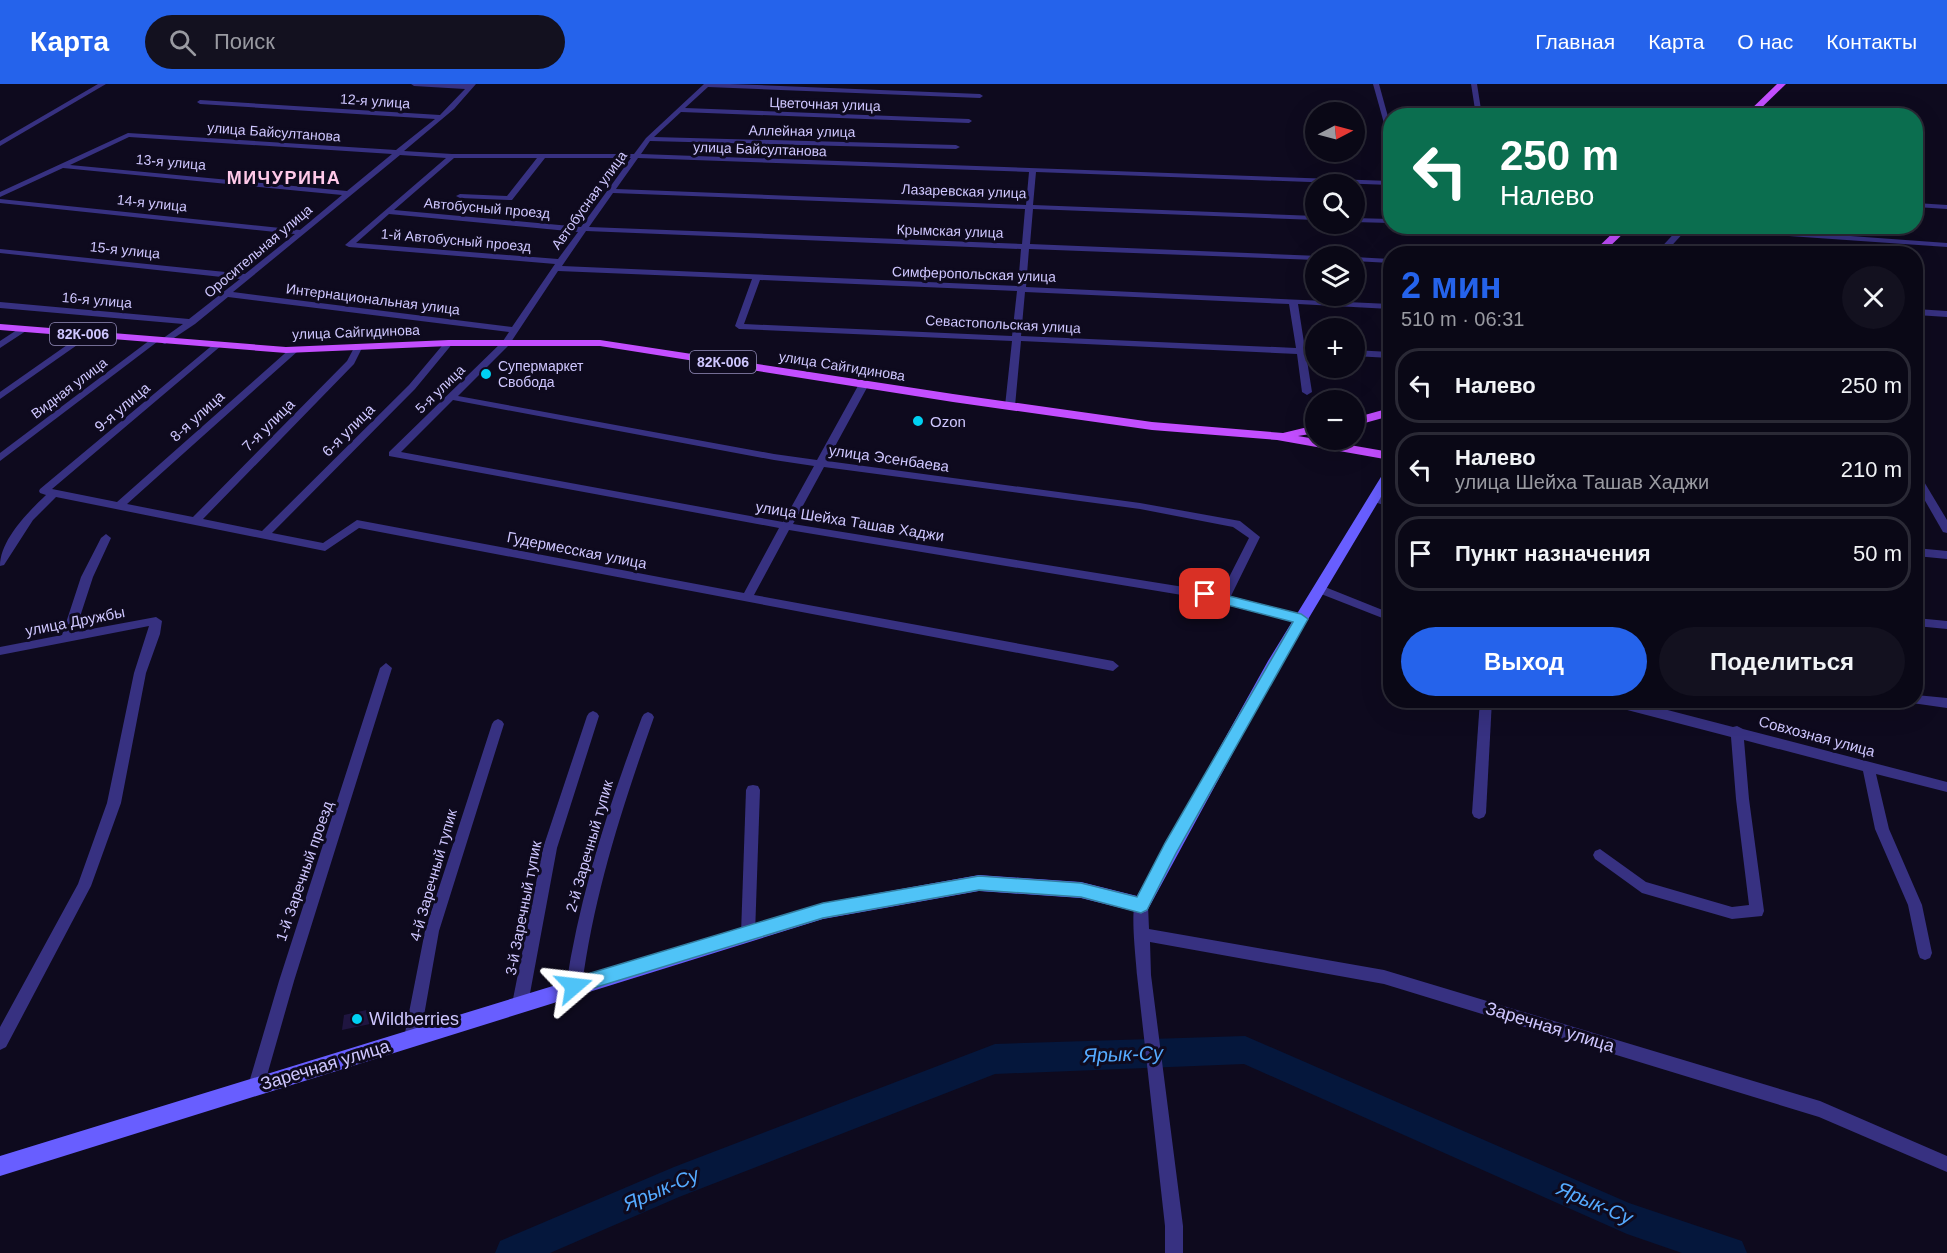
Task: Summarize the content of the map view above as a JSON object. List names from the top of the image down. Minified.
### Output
{"streets":{"main road":["улица Сайгидинова","82К-006","Заречная улица"],"street":["12-я улица","Цветочная улица","Аллейная улица","улица Байсултанова","13-я улица","Лазаревская улица","Автобусная улица","14-я улица","Автобусный проезд","Крымская улица","1-й Автобусный проезд","15-я улица","Оросительная улица","Симферопольская улица","Интернациональная улица","16-я улица","Севастопольская улица","Видная улица","5-я улица","9-я улица","8-я улица","7-я улица","6-я улица","улица Эсенбаева","улица Шейха Ташав Хаджи","Гудермесская улица","улица Дружбы","Совхозная улица","2-й Заречный тупик","1-й Заречный проезд","4-й Заречный тупик","3-й Заречный тупик"]},"crossings":[["12-я улица","Оросительная улица"],["Цветочная улица","Автобусная улица"],["Аллейная улица","Автобусная улица"],["улица Байсултанова","13-я улица"],["улица Байсултанова","Автобусная улица"],["улица Байсултанова","Оросительная улица"],["13-я улица","Оросительная улица"],["Лазаревская улица","Автобусная улица"],["Автобусная улица","Автобусный проезд"],["Автобусная улица","Крымская улица"],["Автобусная улица","1-й Автобусный проезд"],["Автобусная улица","Симферопольская улица"],["Автобусная улица","Интернациональная улица"],["Автобусная улица","улица Сайгидинова"],["Автобусная улица","5-я улица"],["14-я улица","Оросительная улица"],["Автобусный проезд","Крымская улица"],["Автобусный проезд","1-й Автобусный проезд"],["1-й Автобусный проезд","Симферопольская улица"],["15-я улица","Оросительная улица"],["Оросительная улица","Интернациональная улица"],["Оросительная улица","16-я улица"],["Оросительная улица","улица Сайгидинова"],["Оросительная улица","Видная улица"],["Симферопольская улица","Севастопольская улица"],["улица Сайгидинова","82К-006"],["улица Сайгидинова","Видная улица"],["улица Сайгидинова","5-я улица"],["улица Сайгидинова","9-я улица"],["улица Сайгидинова","8-я улица"],["улица Сайгидинова","7-я улица"],["улица Сайгидинова","6-я улица"],["5-я улица","улица Эсенбаева"],["5-я улица","улица Шейха Ташав Хаджи"],["9-я улица","Гудермесская улица"],["8-я улица","Гудермесская улица"],["7-я улица","Гудермесская улица"],["6-я улица","Гудермесская улица"],["улица Эсенбаева","улица Шейха Ташав Хаджи"],["2-й Заречный тупик","Заречная улица"],["1-й Заречный проезд","Заречная улица"],["4-й Заречный тупик","Заречная улица"],["3-й Заречный тупик","Заречная улица"]],"districts":["МИЧУРИНА"],"water":["Ярык-Су"],"places":["Супермаркет Свобода","Ozon","Wildberries"],"north":"right","page":{"header":"Карта","search":"Поиск","nav":["Главная","Карта","О нас","Контакты"],"map_buttons":["+","−"],"turn":["250 m","Налево"],"heading":["2 мин","510 m · 06:31"],"list":[{"name":"Налево","value":"250 m"},{"name":"Налево","note":"улица Шейха Ташав Хаджи","value":"210 m"},{"name":"Пункт назначения","value":"50 m"}],"buttons":["Выход","Поделиться"]}}
